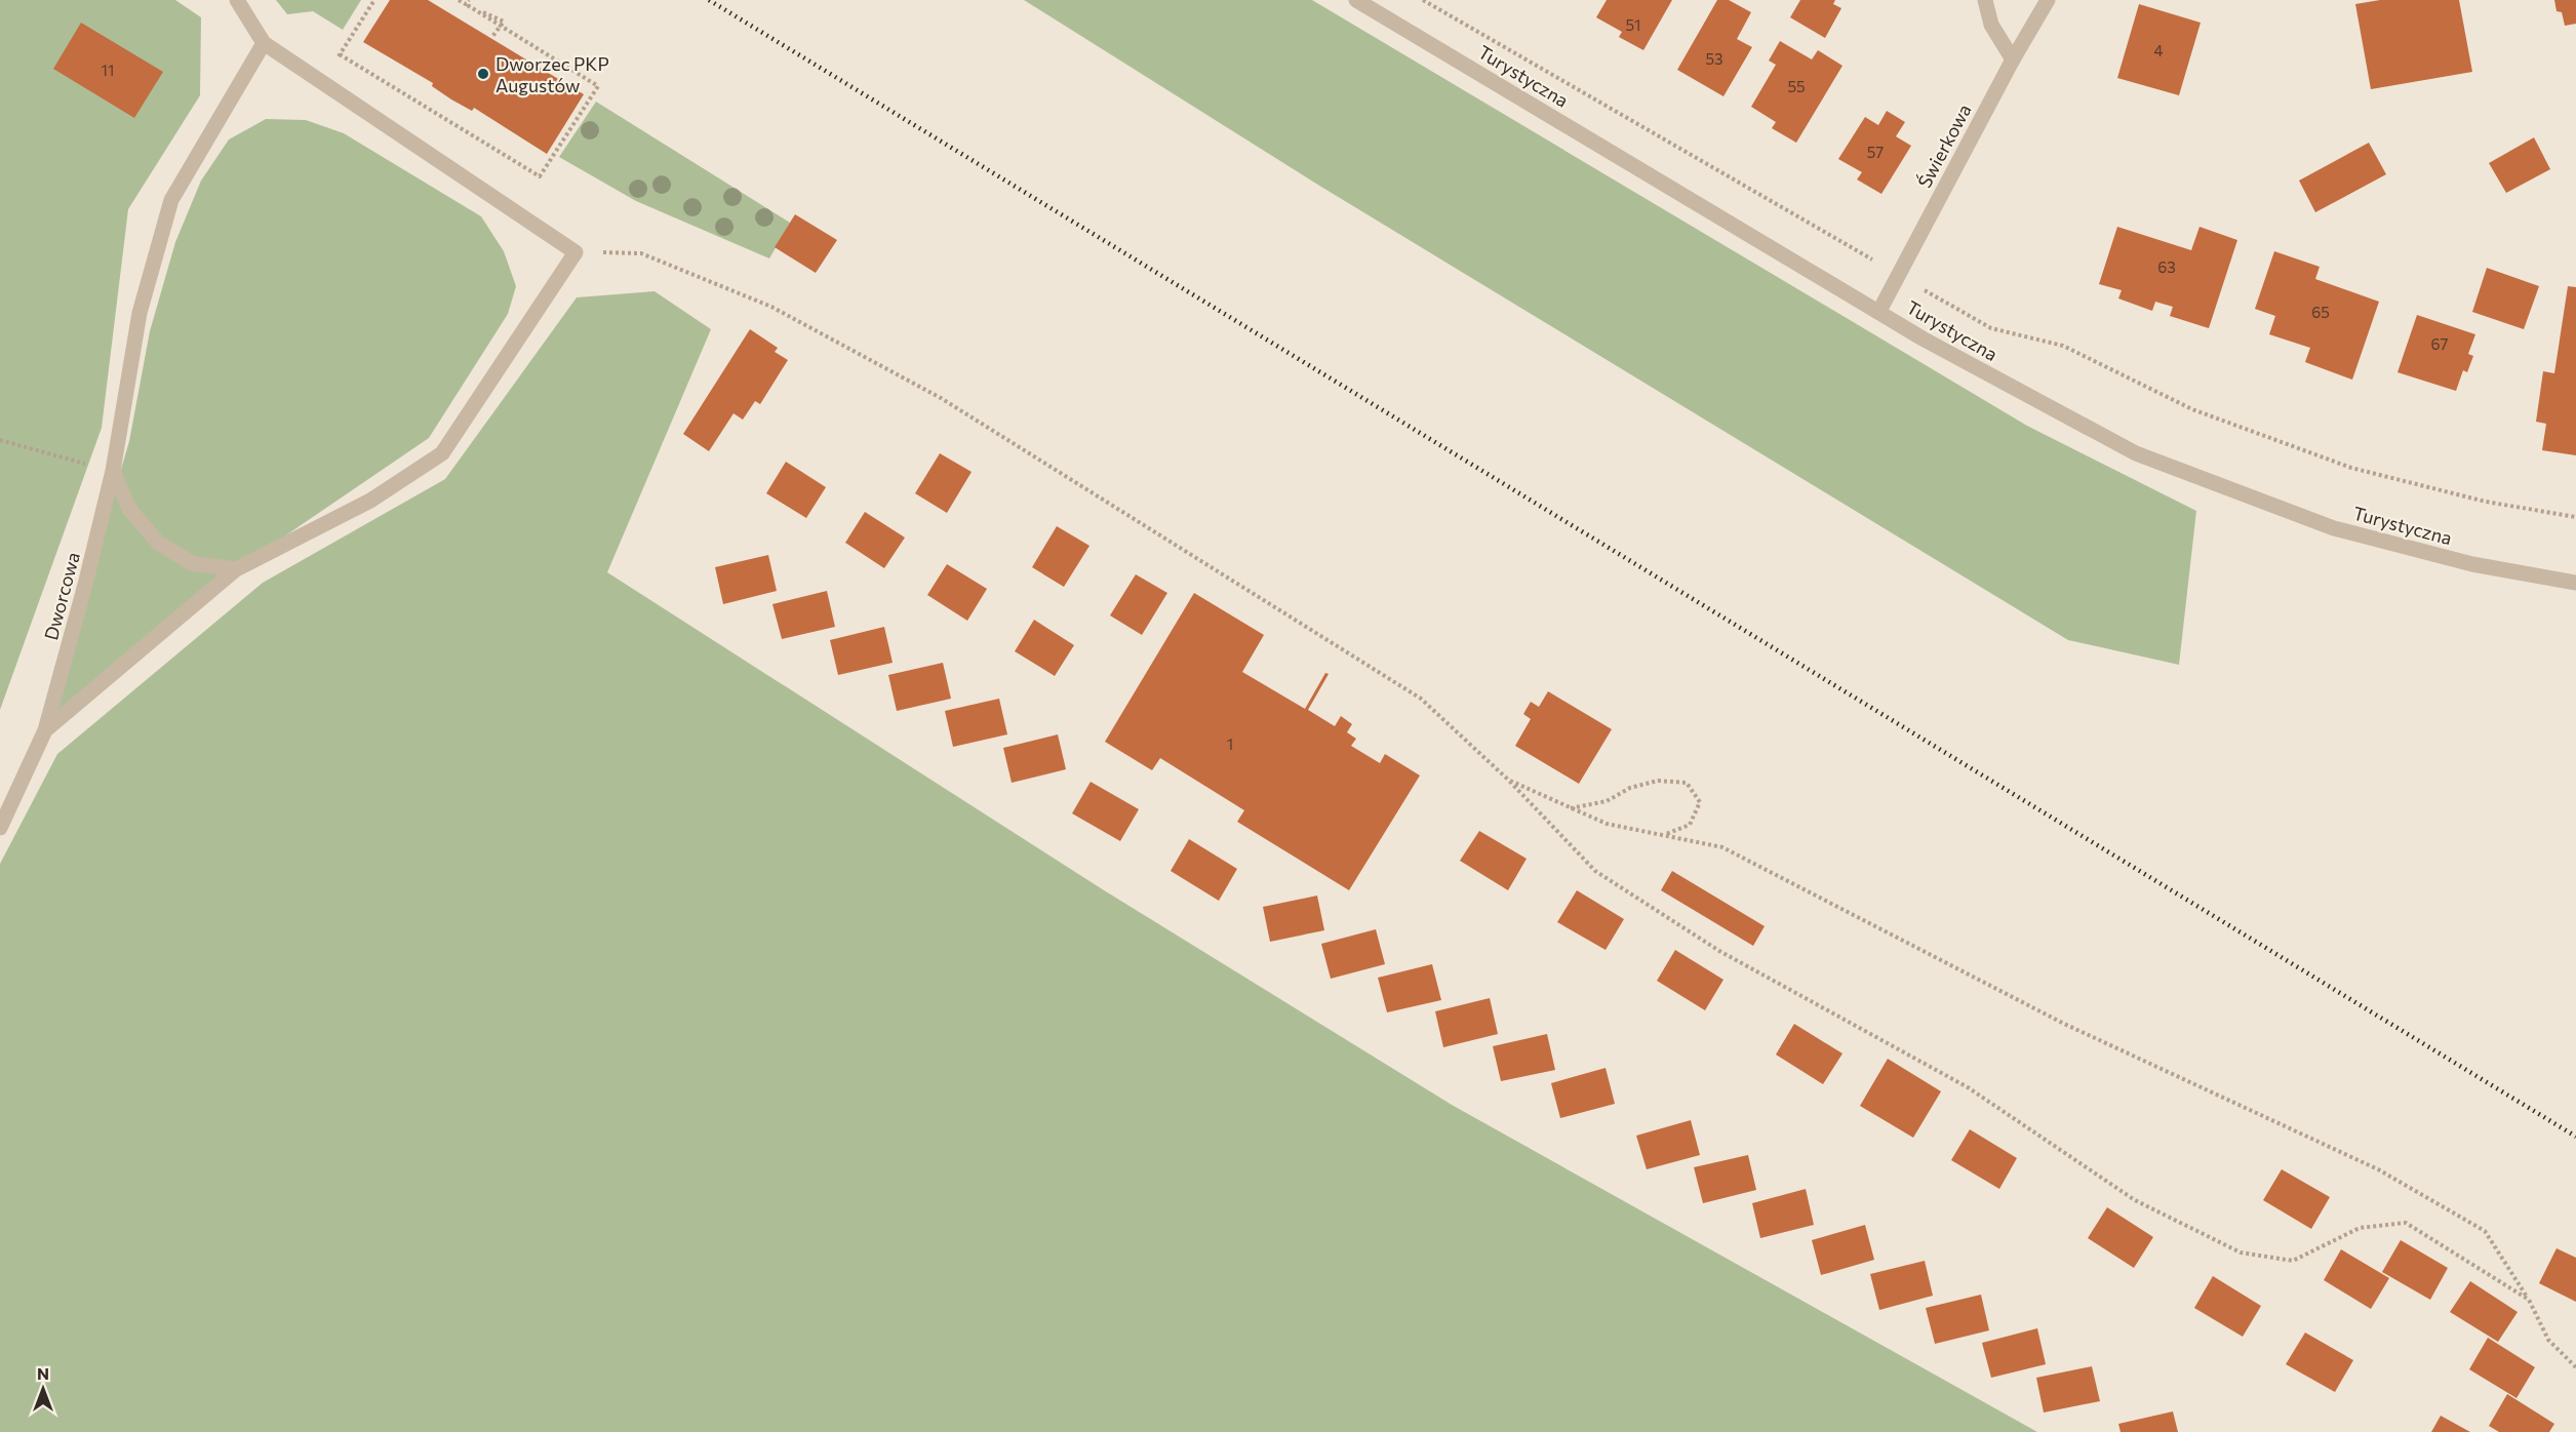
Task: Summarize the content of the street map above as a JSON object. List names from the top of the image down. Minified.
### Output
{"streets":{"street":["Turystyczna","Świerkowa","Dworcowa"]},"crossings":[["Turystyczna","Świerkowa"]],"places":["Dworzec PKP Augustów"],"house_numbers":["51","4","53","11","55","57","63","65","67","1"],"north":"top"}
